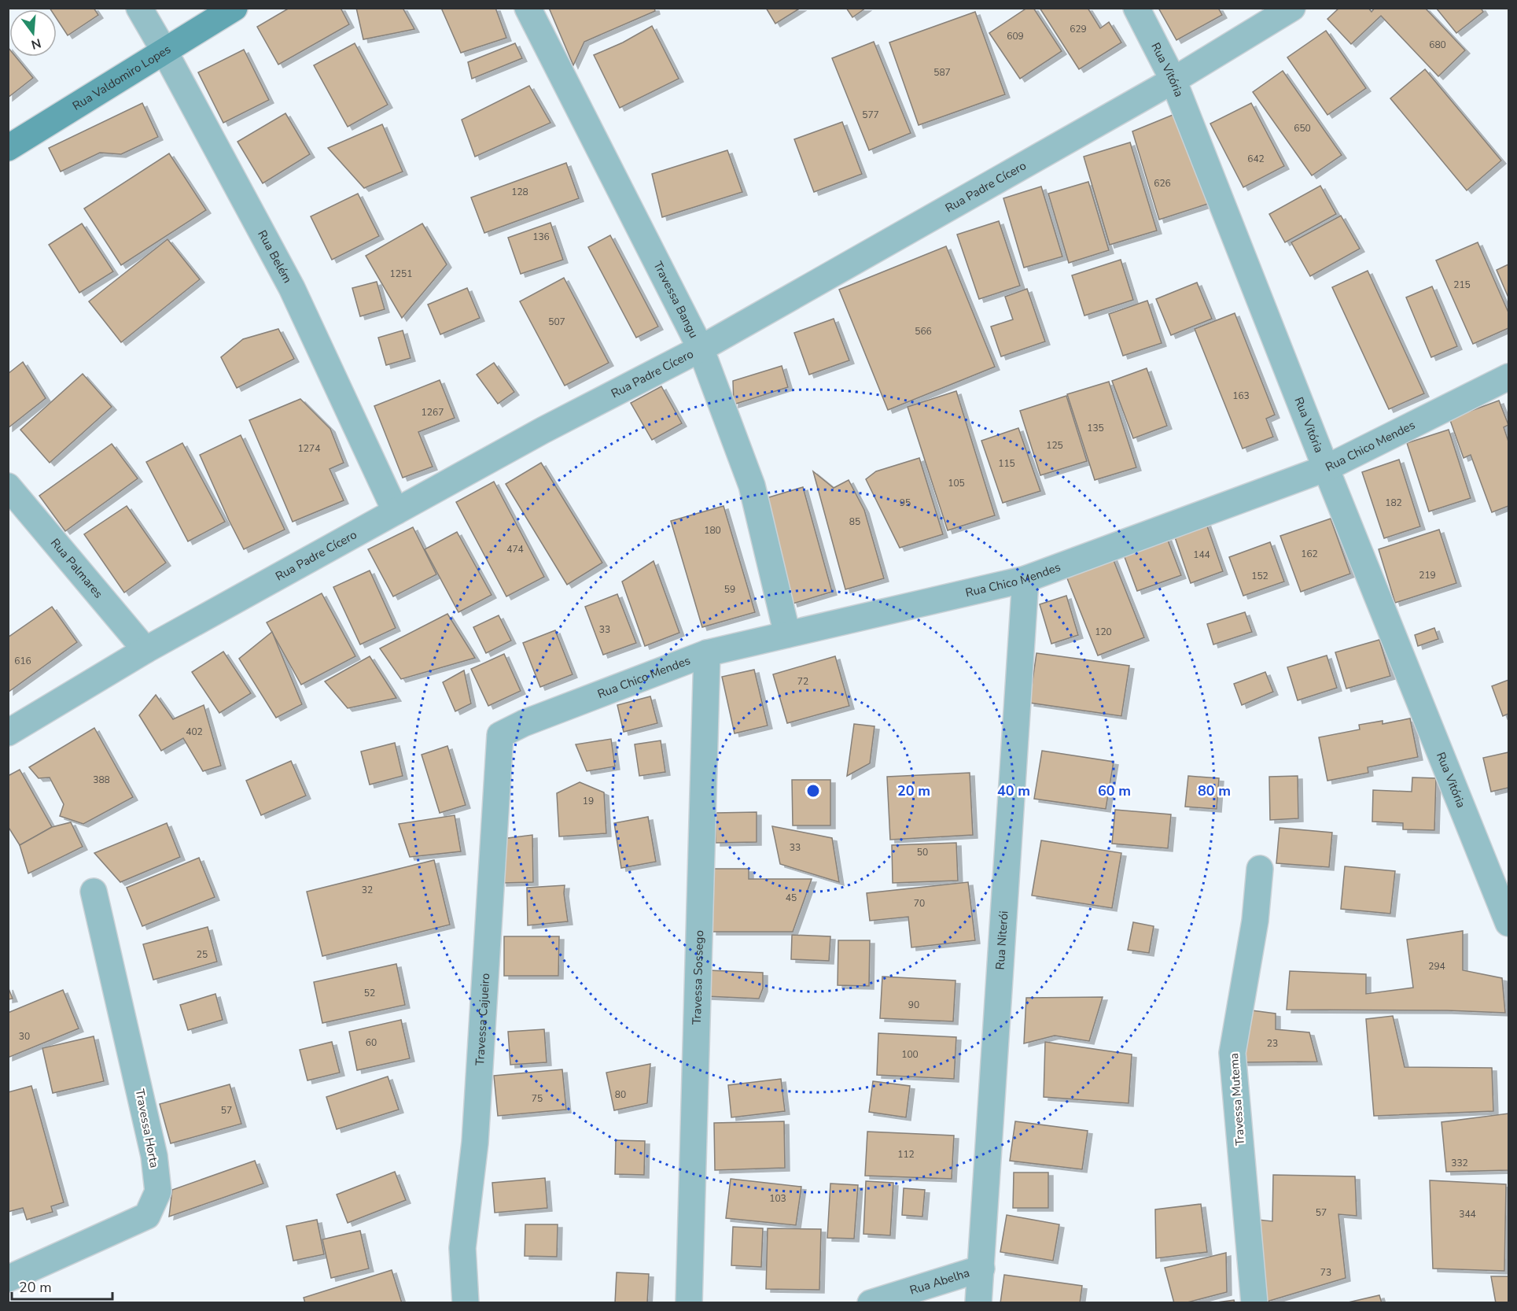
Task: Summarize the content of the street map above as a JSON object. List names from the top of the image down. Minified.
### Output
{"streets":{"street":["Rua Vitória","Rua Valdomiro Lopes","Rua Padre Cícero","Rua Belém","Travessa Bangu","Rua Chico Mendes","Rua Palmares","Rua Niterói","Travessa Sossego","Travessa Cajueiro","Travessa Mutema","Travessa Horta","Rua Abelha"]},"crossings":[["Rua Vitória","Rua Padre Cícero"],["Rua Vitória","Rua Chico Mendes"],["Rua Valdomiro Lopes","Rua Belém"],["Rua Padre Cícero","Rua Belém"],["Rua Padre Cícero","Travessa Bangu"],["Rua Padre Cícero","Rua Palmares"],["Travessa Bangu","Rua Chico Mendes"],["Rua Chico Mendes","Rua Niterói"],["Rua Chico Mendes","Travessa Sossego"],["Rua Chico Mendes","Travessa Cajueiro"],["Rua Niterói","Rua Abelha"]],"house_numbers":["629","609","680","587","577","650","642","626","128","136","1251","215","507","566","163","1267","135","125","1274","115","105","95","182","85","180","474","162","144","219","152","59","33","120","616","72","402","388","19","33","50","32","45","70","25","294","52","90","30","60","23","100","80","75","57","112","332","103","57","344","73"],"scale_bar":"20 m","north":"bottom","rings":["20 m","40 m","60 m","80 m"]}
